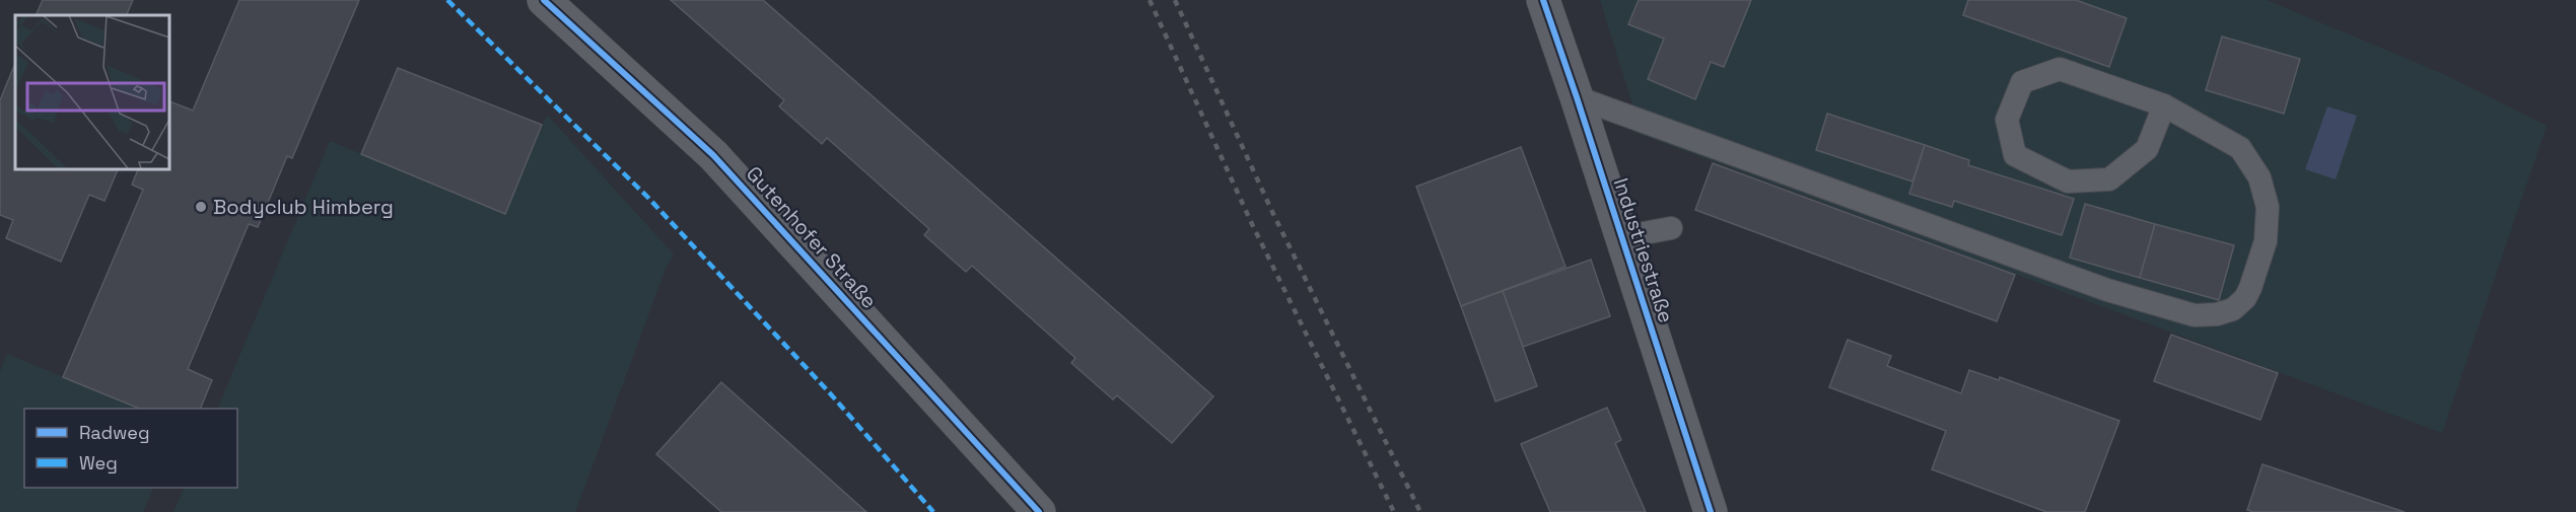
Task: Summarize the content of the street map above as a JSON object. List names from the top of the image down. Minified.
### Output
{"streets":{"street":["Gutenhofer Straße","Industriestraße"]},"places":["Bodyclub Himberg"],"legend":["Radweg","Weg"]}
